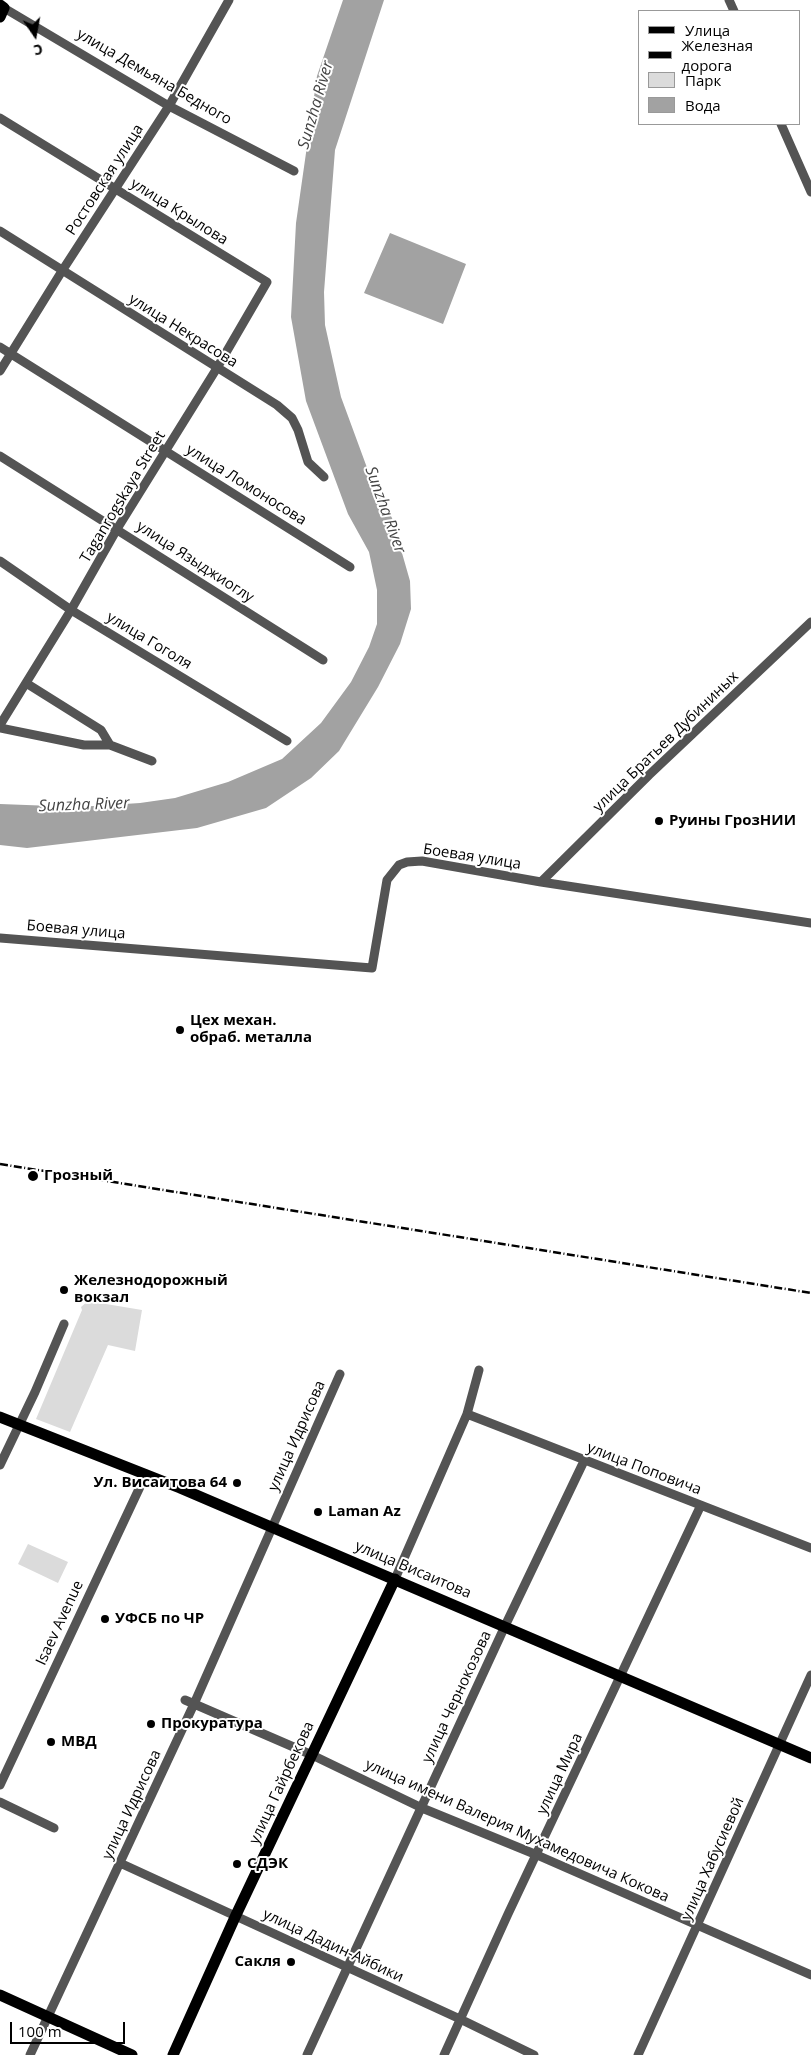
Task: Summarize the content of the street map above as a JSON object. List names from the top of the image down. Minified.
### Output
{"streets":{"main road":["улица Висаитова","улица Гайрбекова"],"street":["улица Демьяна Бедного","Ростовская улица","улица Крылова","улица Некрасова","улица Ломоносова","Taganrogskaya Street","улица Языджиоглу","улица Гоголя","улица Братьев Дубининых","Боевая улица","улица Идрисова","улица Поповича","Isaev Avenue","улица Чернокозова","улица Мира","улица имени Валерия Мухамедовича Кокова","улица Хабусиевой","улица Дадин-Айбики"]},"crossings":[["улица Демьяна Бедного","Ростовская улица"],["Ростовская улица","улица Крылова"],["Ростовская улица","улица Некрасова"],["Ростовская улица","улица Ломоносова"],["улица Крылова","Taganrogskaya Street"],["улица Некрасова","Taganrogskaya Street"],["улица Ломоносова","Taganrogskaya Street"],["Taganrogskaya Street","улица Языджиоглу"],["Taganrogskaya Street","улица Гоголя"],["улица Братьев Дубининых","Боевая улица"],["улица Идрисова","улица Висаитова"],["улица Идрисова","улица имени Валерия Мухамедовича Кокова"],["улица Идрисова","улица Дадин-Айбики"],["улица Поповича","улица Чернокозова"],["улица Поповича","улица Мира"],["улица Висаитова","Isaev Avenue"],["улица Висаитова","улица Чернокозова"],["улица Висаитова","улица Мира"],["улица Висаитова","улица Гайрбекова"],["улица Висаитова","улица Хабусиевой"],["улица Чернокозова","улица имени Валерия Мухамедовича Кокова"],["улица Чернокозова","улица Дадин-Айбики"],["улица Мира","улица имени Валерия Мухамедовича Кокова"],["улица Мира","улица Дадин-Айбики"],["улица Гайрбекова","улица имени Валерия Мухамедовича Кокова"],["улица Гайрбекова","улица Дадин-Айбики"],["улица имени Валерия Мухамедовича Кокова","улица Хабусиевой"]],"water":["Sunzha River"],"places":["Руины ГрозНИИ","Цех механ. обраб. металла","Грозный","Железнодорожный вокзал","Ул. Висаитова 64","Laman Az","УФСБ по ЧР","Прокуратура","МВД","СДЭК","Сакля"],"legend":["Улица","Железная дорога","Парк","Вода"],"scale_bar":"100 m","north":"bottom"}
